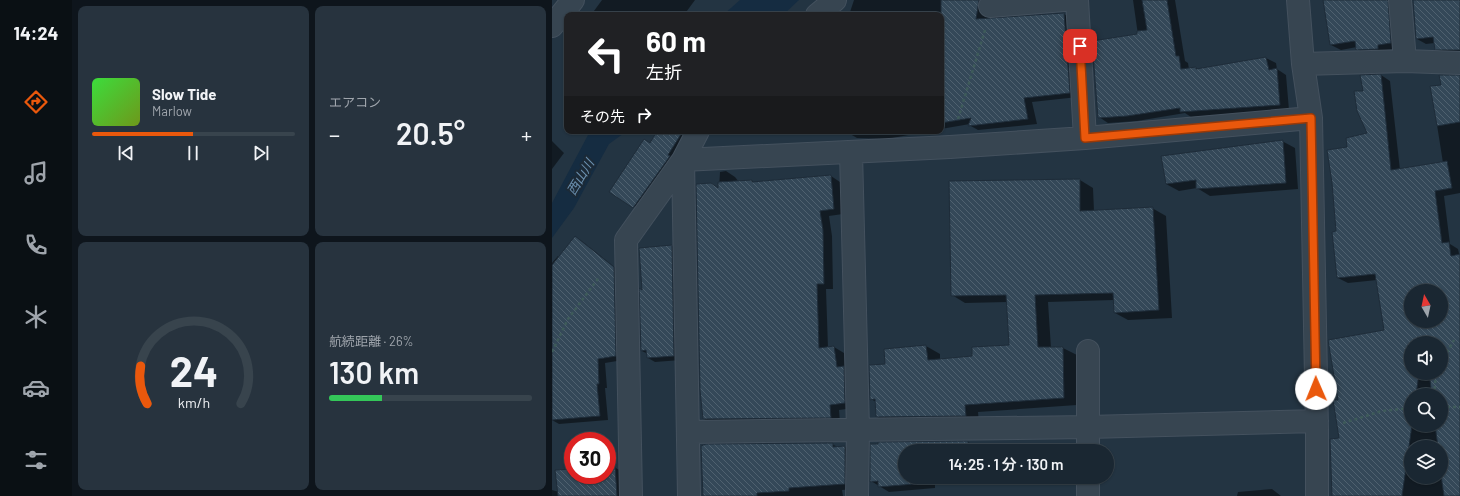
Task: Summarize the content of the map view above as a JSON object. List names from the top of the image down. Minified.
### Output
{"water":["西山川"],"north":"top","page":{"tabs":"14:24","tile":["エアコン",["航続距離 · 26%","130 km"]],"turn":["60 m","左折"],"song":["Slow Tide","Marlow"],"then":"その先","heat":["−","20.5°","+"],"limit":"30","trip":"14:25 · 1 分 · 130 m","gauge":["24","km/h"]}}
